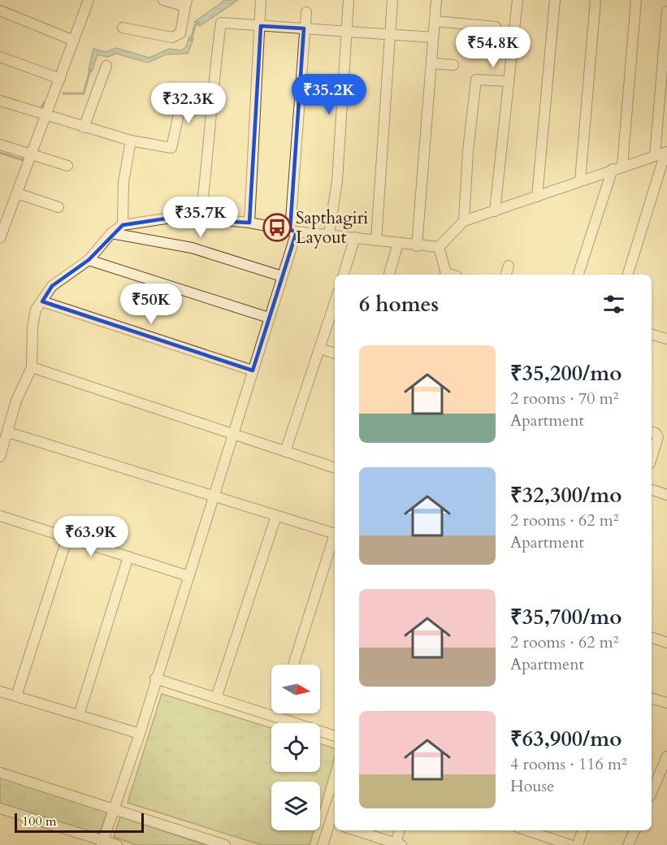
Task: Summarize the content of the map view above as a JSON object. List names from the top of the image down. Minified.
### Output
{"places":{"bus stop":["Sapthagiri Layout"]},"scale_bar":"100 m","north":"right","page":{"price":["₹54.8K","₹35.2K","₹32.3K","₹35.7K","₹50K","₹63.9K"],"heading":"6 homes","list":[{"name":"₹35,200/mo","note":"2 rooms · 70 m² · Apartment"},{"name":"₹32,300/mo","note":"2 rooms · 62 m² · Apartment"},{"name":"₹35,700/mo","note":"2 rooms · 62 m² · Apartment"},{"name":"₹63,900/mo","note":"4 rooms · 116 m² · House"}],"scale":"100 m"}}
